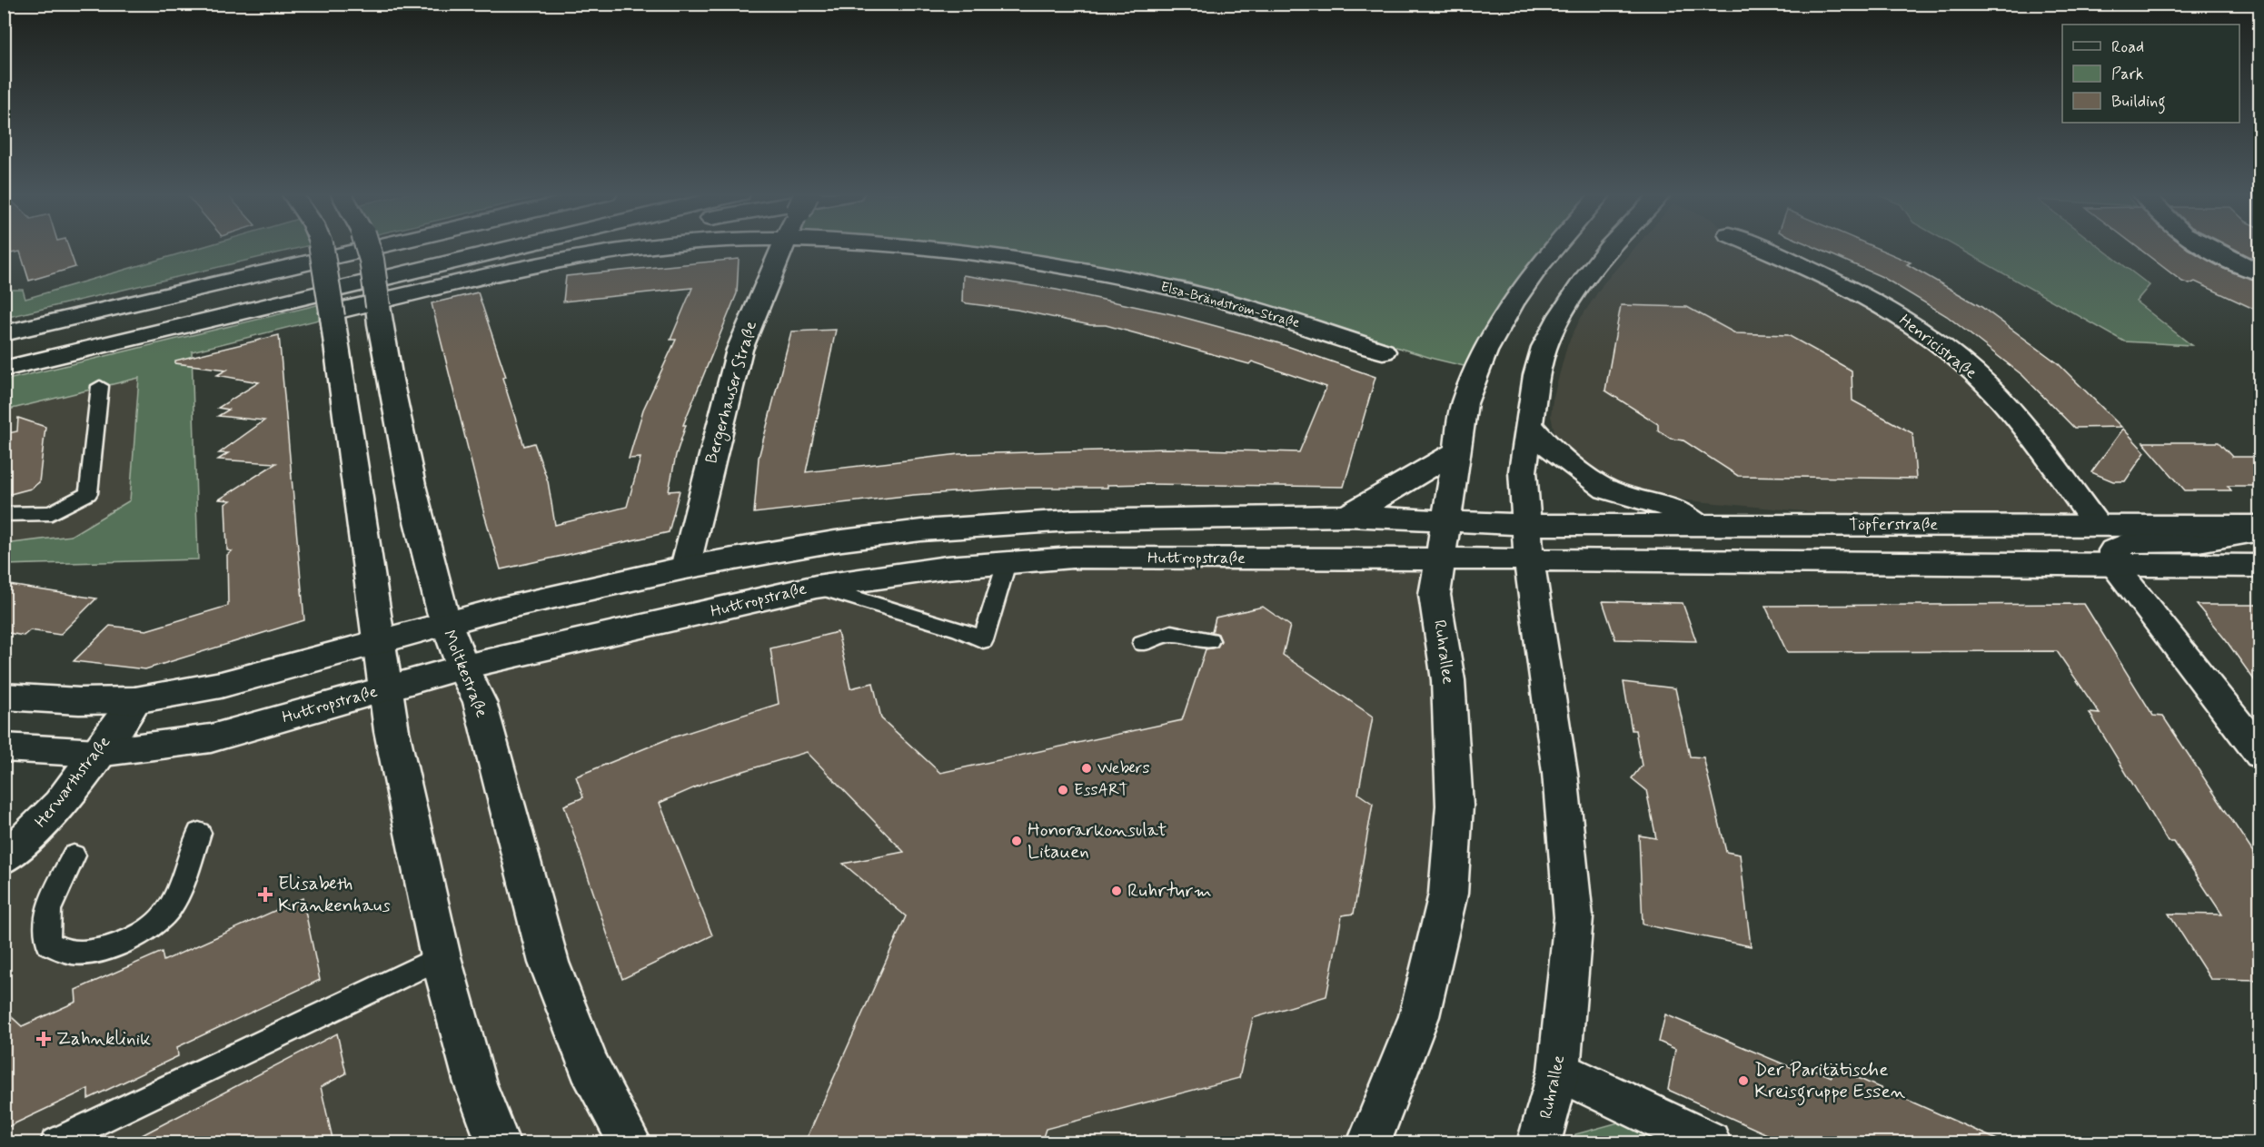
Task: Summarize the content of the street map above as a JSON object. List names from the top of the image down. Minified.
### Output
{"streets":{"main road":["Elsa-Brändström-Straße","Henricistraße","Bergerhauser Straße","Töpferstraße","Huttropstraße","Ruhrallee","Moltkestraße","Herwarthstraße"]},"crossings":[["Elsa-Brändström-Straße","Moltkestraße"],["Henricistraße","Töpferstraße"],["Töpferstraße","Huttropstraße"],["Töpferstraße","Ruhrallee"],["Huttropstraße","Ruhrallee"],["Huttropstraße","Moltkestraße"],["Huttropstraße","Herwarthstraße"]],"places":{"other":["Webers","EssART","Honorarkonsulat Litauen","Ruhrturm","Der Paritätische Kreisgruppe Essen"],"health":["Elisabeth Krankenhaus","Zahnklinik"]},"legend":["Road","Park","Building"]}
